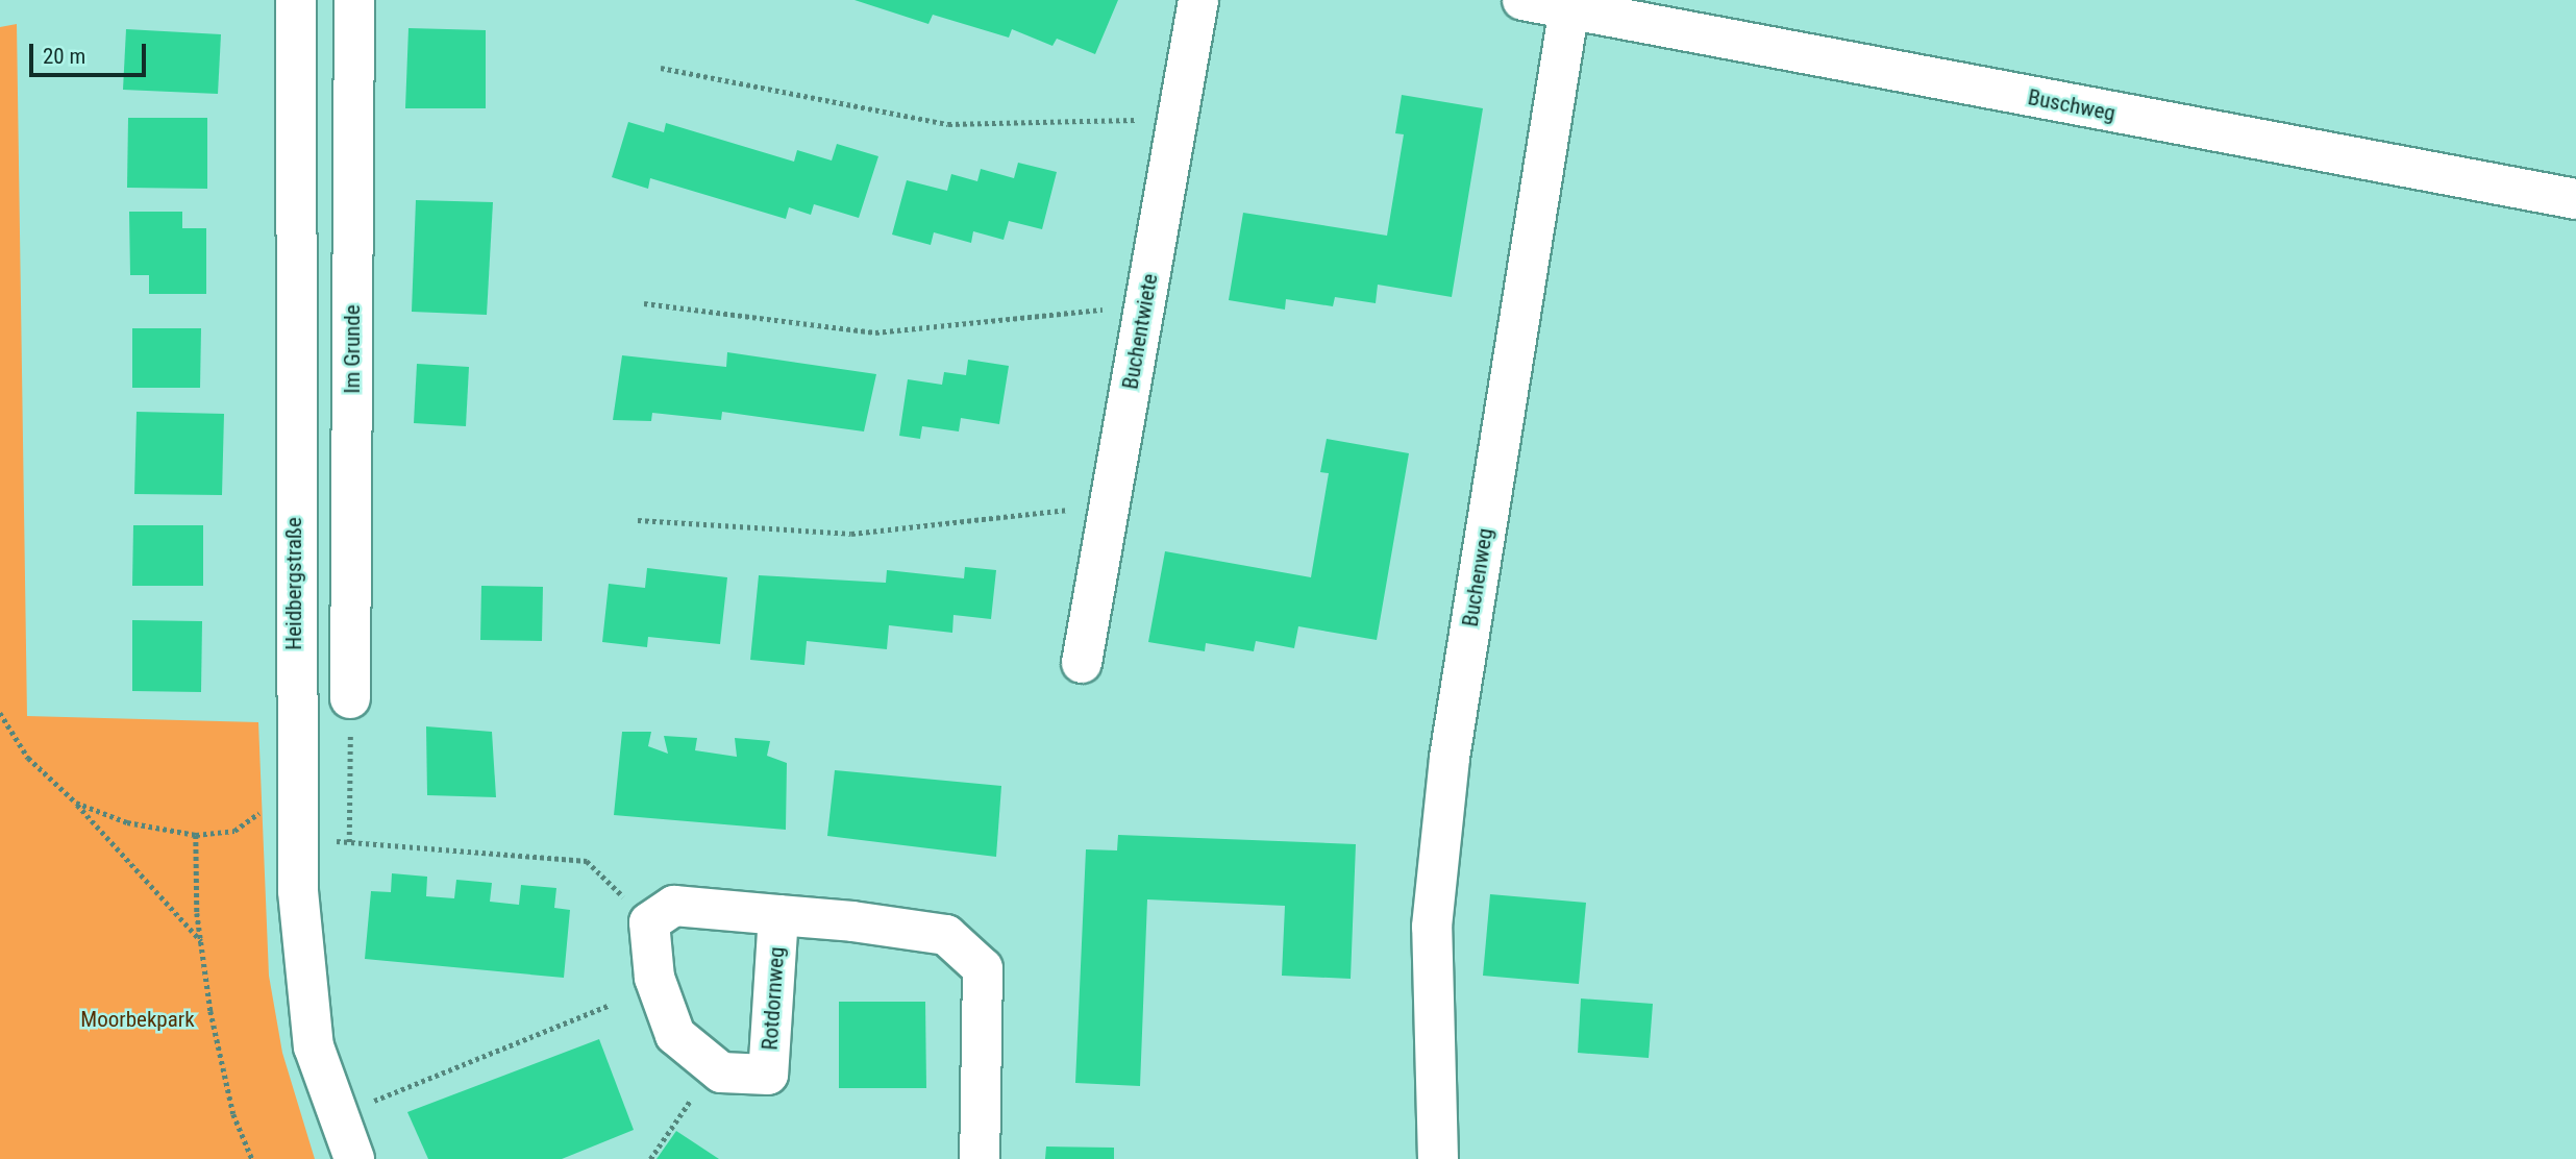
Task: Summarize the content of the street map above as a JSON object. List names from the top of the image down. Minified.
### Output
{"streets":{"street":["Buschweg","Buchentwiete","Im Grunde","Buchenweg","Heidbergstraße","Rotdornweg"]},"crossings":[["Buschweg","Buchenweg"]],"parks":["Moorbekpark"],"scale_bar":"20 m"}
